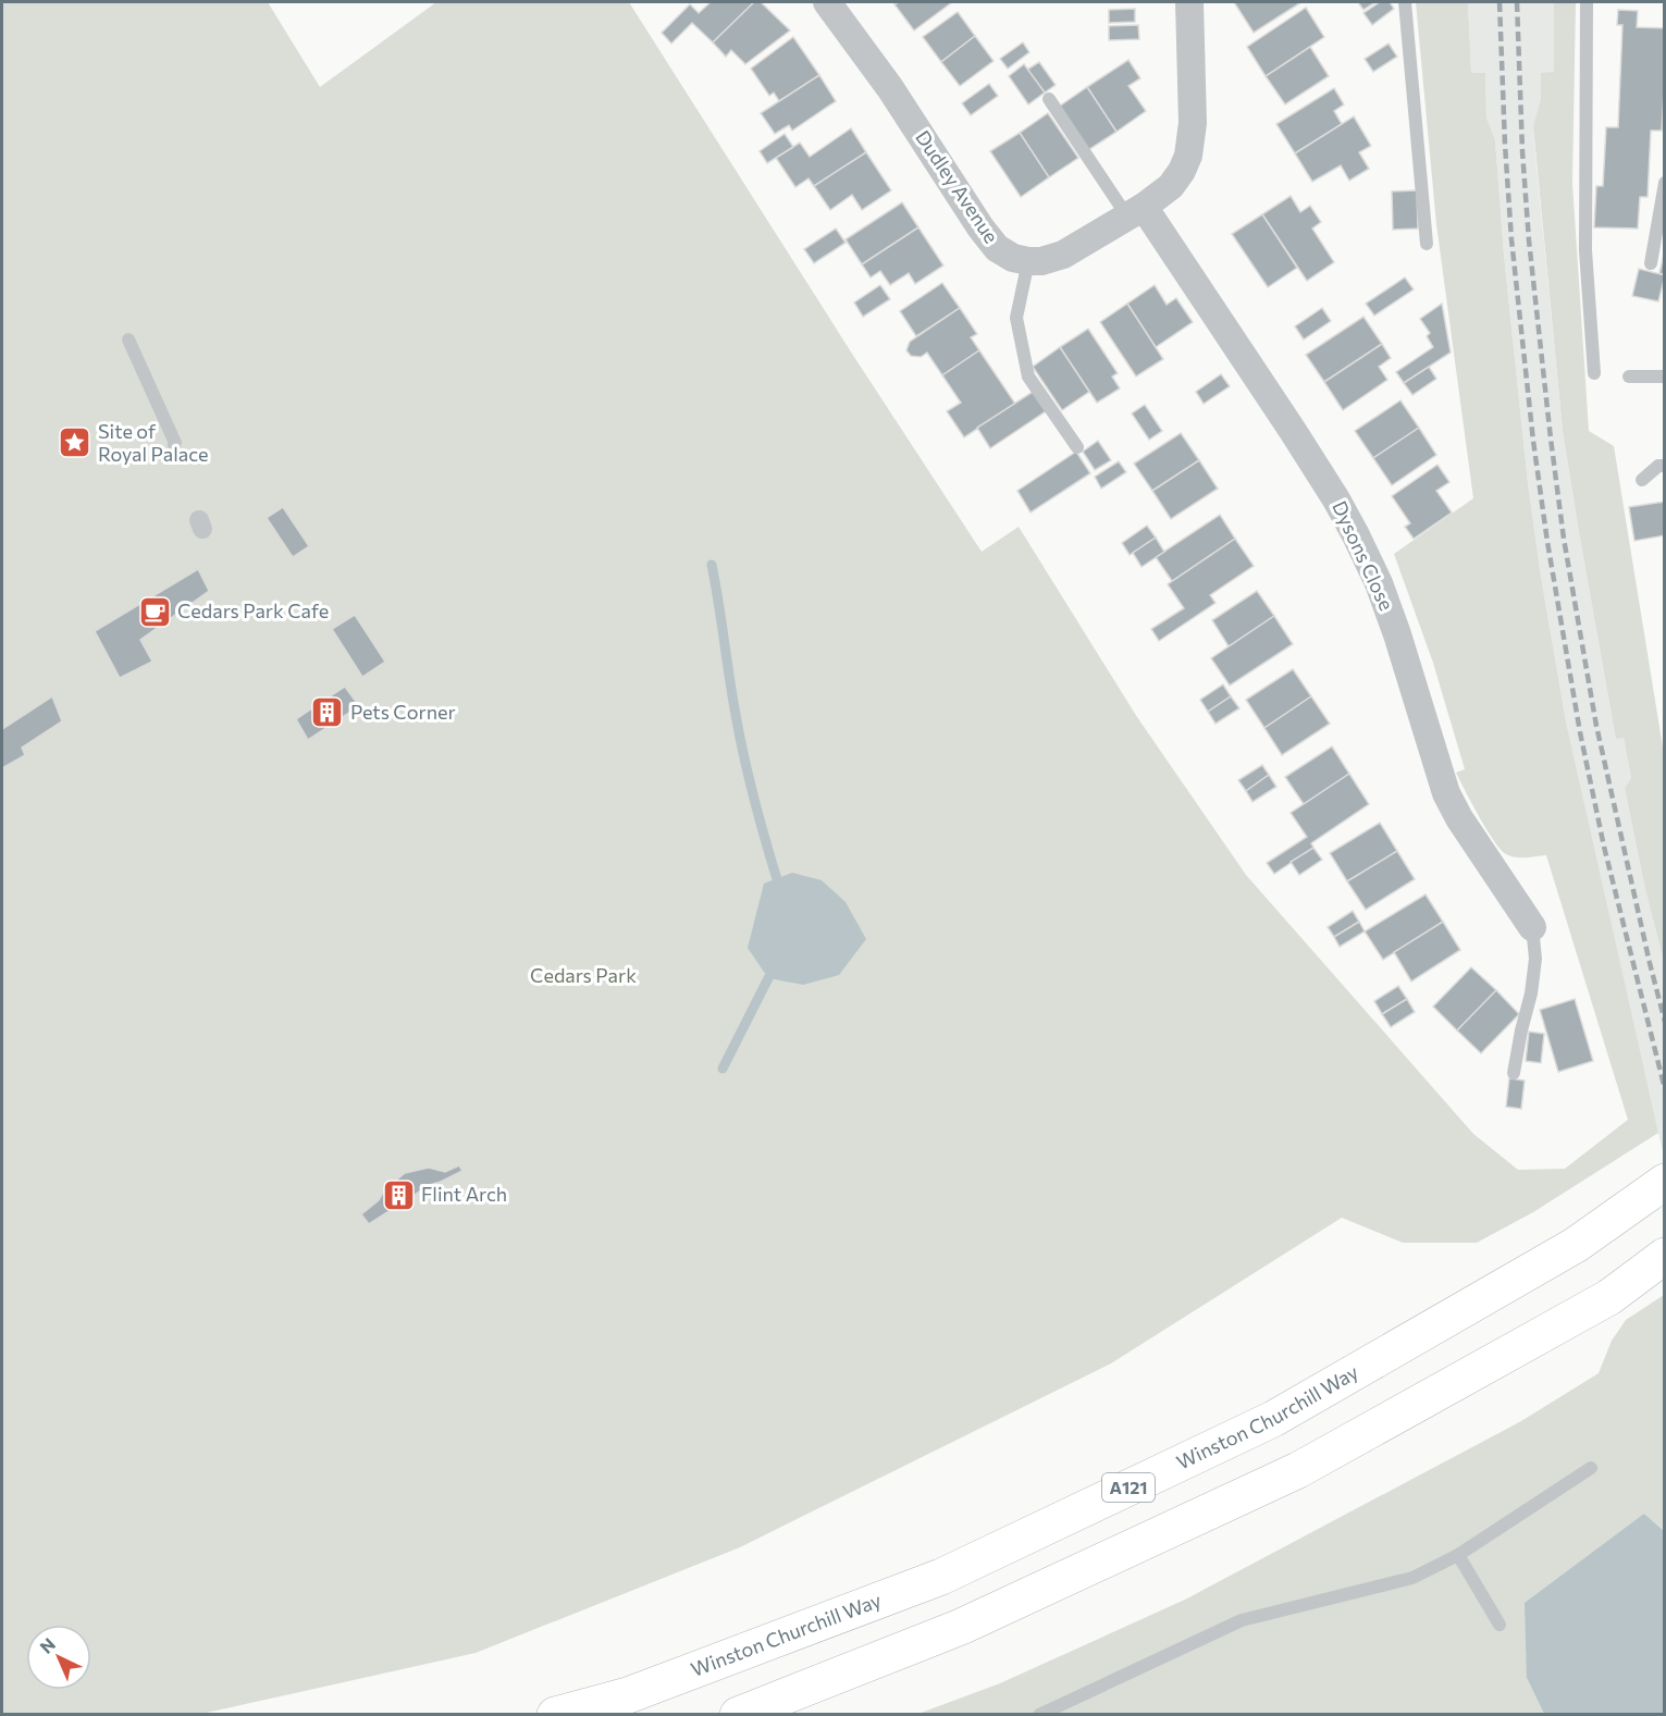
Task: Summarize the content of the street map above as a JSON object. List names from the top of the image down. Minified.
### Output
{"streets":{"main road":["Winston Churchill Way","A121"],"street":["Dudley Avenue","Dysons Close"]},"parks":["Cedars Park"],"places":{"place":["Site of Royal Palace"],"cafe":["Cedars Park Cafe"],"building":["Pets Corner","Flint Arch"]},"north":"top left"}
